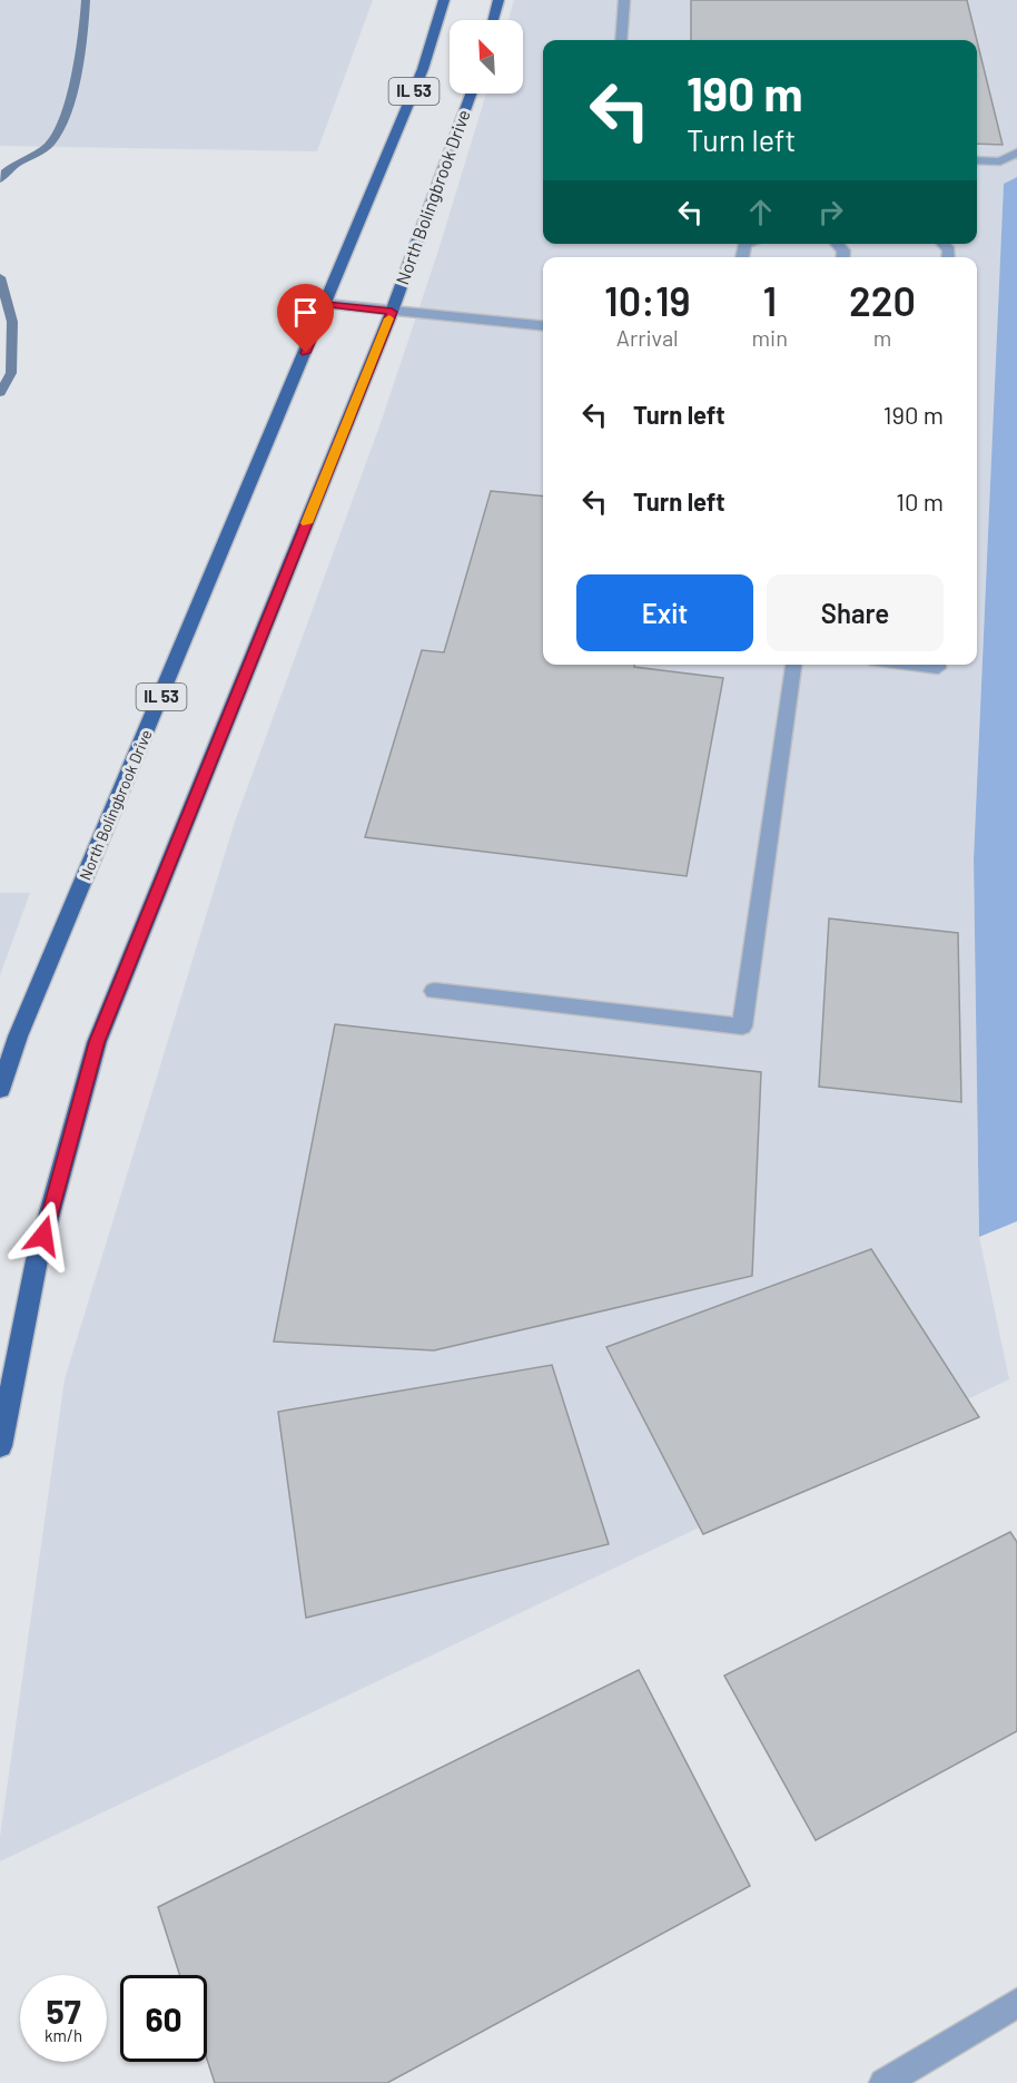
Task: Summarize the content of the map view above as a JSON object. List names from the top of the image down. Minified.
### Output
{"streets":{"main road":["IL 53","North Bolingbrook Drive"]},"north":"top left","page":{"turn":["190 m","Turn left"],"eta":["10:19","Arrival","1","min","220","m"],"list":[{"name":"Turn left","value":"190 m"},{"name":"Turn left","value":"10 m"}],"buttons":["Exit","Share"],"speed":"57 km/h","limit":"60"}}
